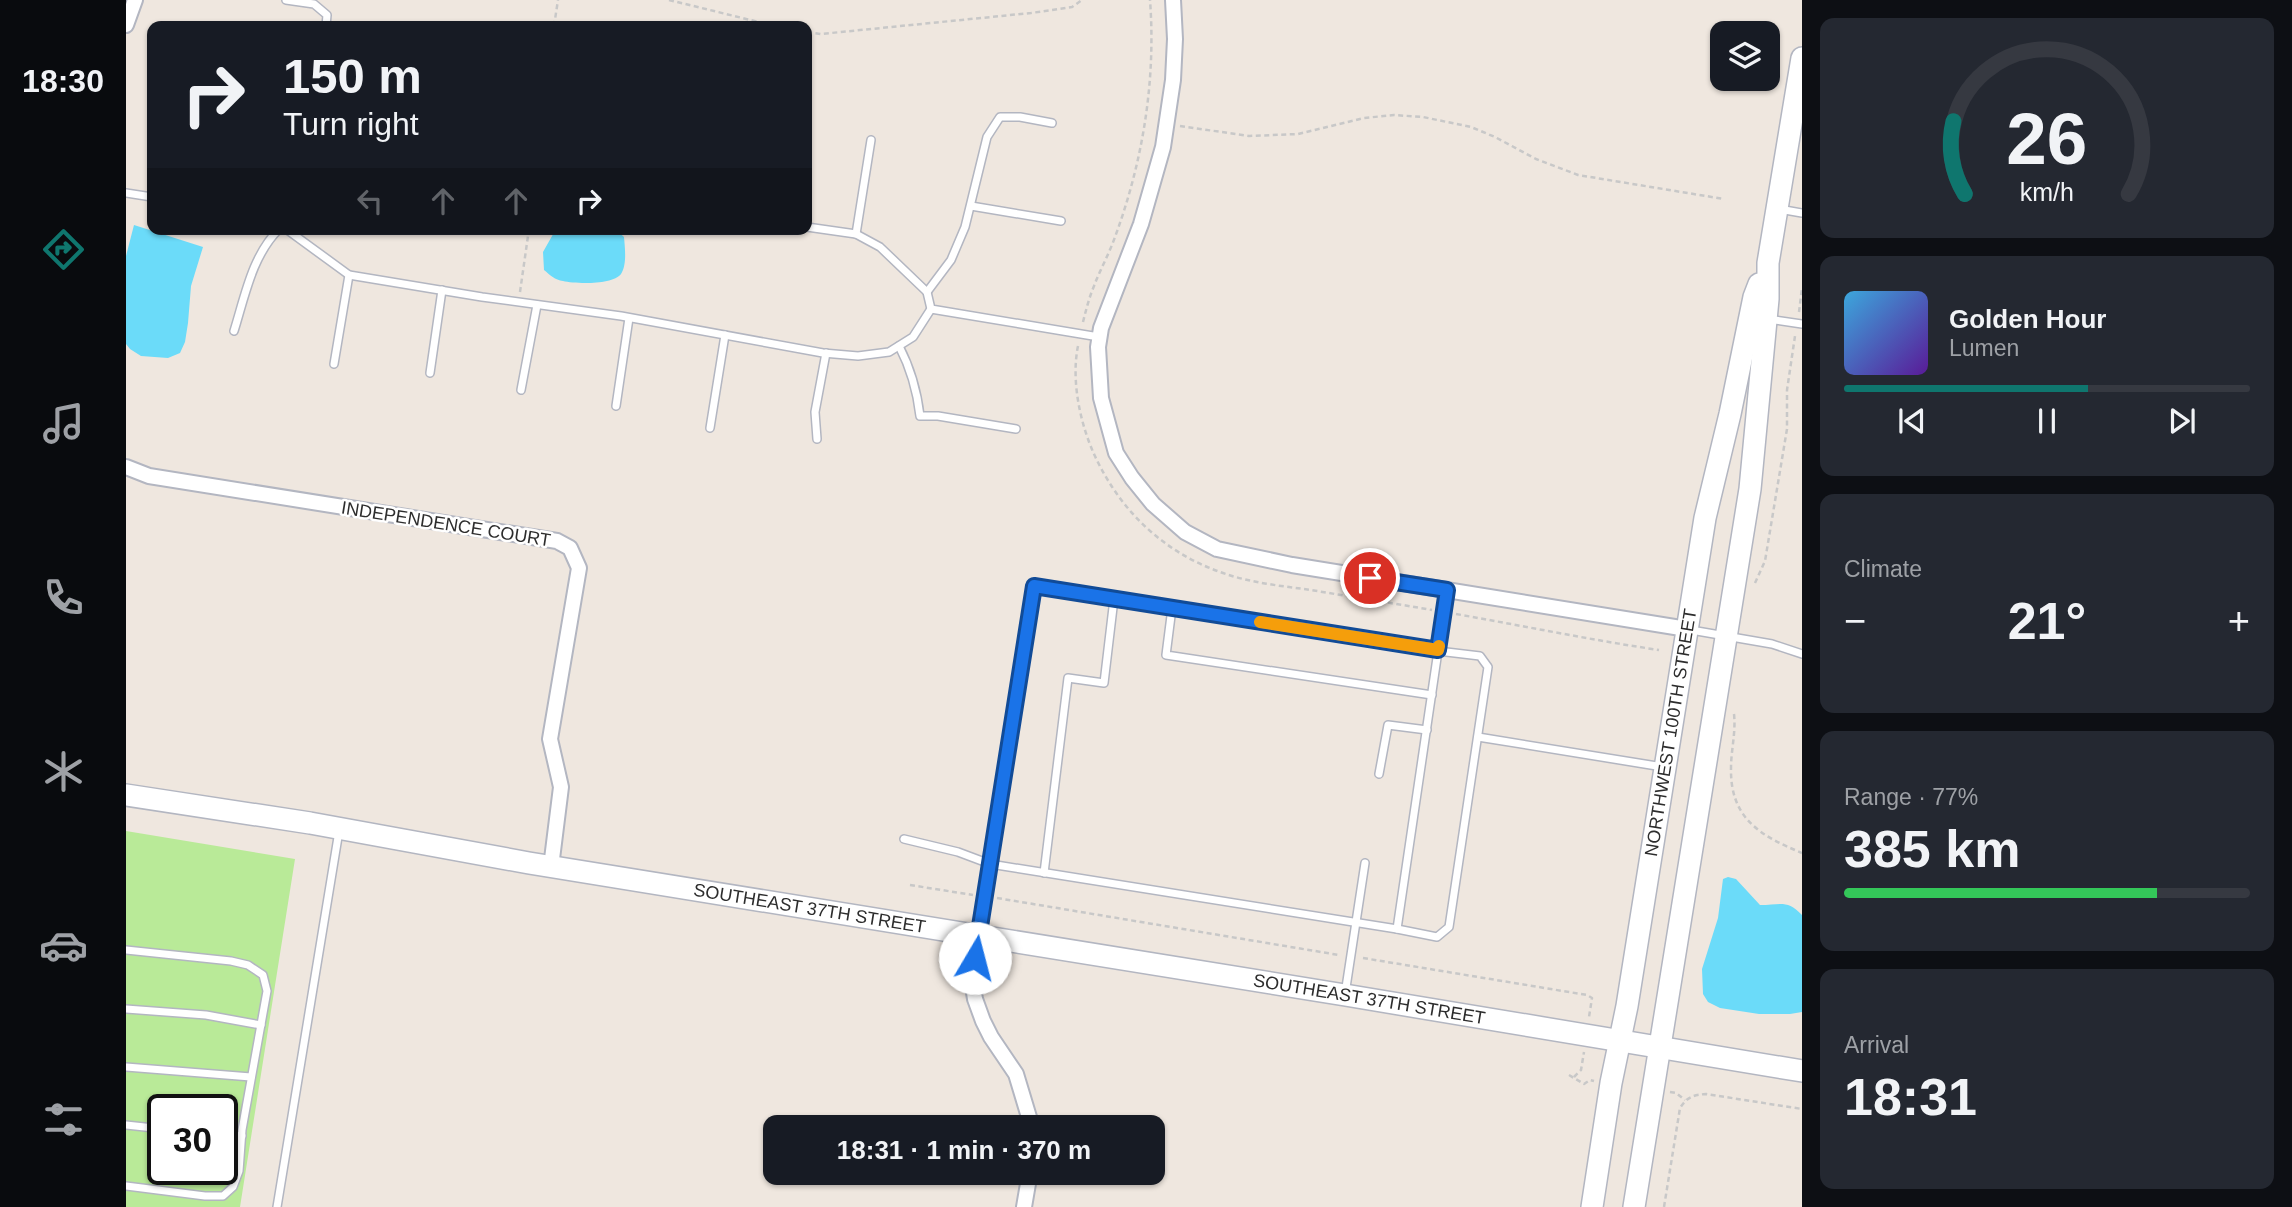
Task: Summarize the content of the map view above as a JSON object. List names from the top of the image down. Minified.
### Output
{"streets":{"street":["INDEPENDENCE COURT","NORTHWEST 100TH STREET","SOUTHEAST 37TH STREET"]},"crossings":[["INDEPENDENCE COURT","SOUTHEAST 37TH STREET"],["NORTHWEST 100TH STREET","SOUTHEAST 37TH STREET"]],"page":{"tabs":"18:30","turn":["150 m","Turn right"],"song":["Golden Hour","Lumen"],"tile":["Climate",["Range · 77%","385 km"],["Arrival","18:31"]],"heat":["−","21°","+"],"limit":"30","trip":"18:31 · 1 min · 370 m","gauge":["26","km/h"]}}
